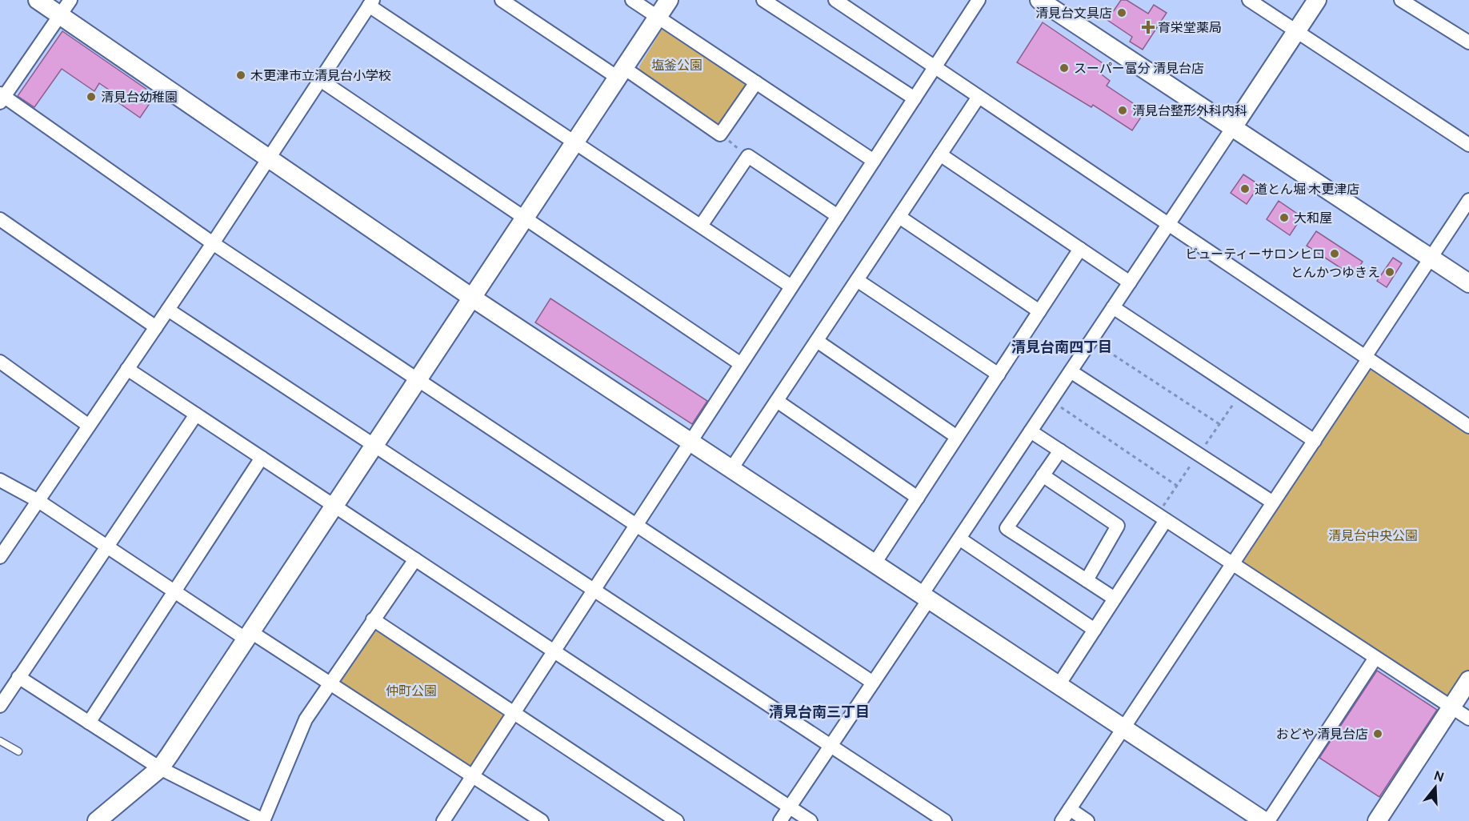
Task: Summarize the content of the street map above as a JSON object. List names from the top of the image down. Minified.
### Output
{"districts":["清見台南四丁目","清見台南三丁目"],"parks":["塩釜公園","清見台中央公園","仲町公園"],"places":{"other":["清見台文具店","スーパー富分 清見台店","木更津市立清見台小学校","清見台幼稚園","清見台整形外科内科","道とん堀 木更津店","大和屋","ビューティーサロンヒロ","とんかつゆきえ","おどや 清見台店"],"health":["育栄堂薬局"]},"north":"top"}
